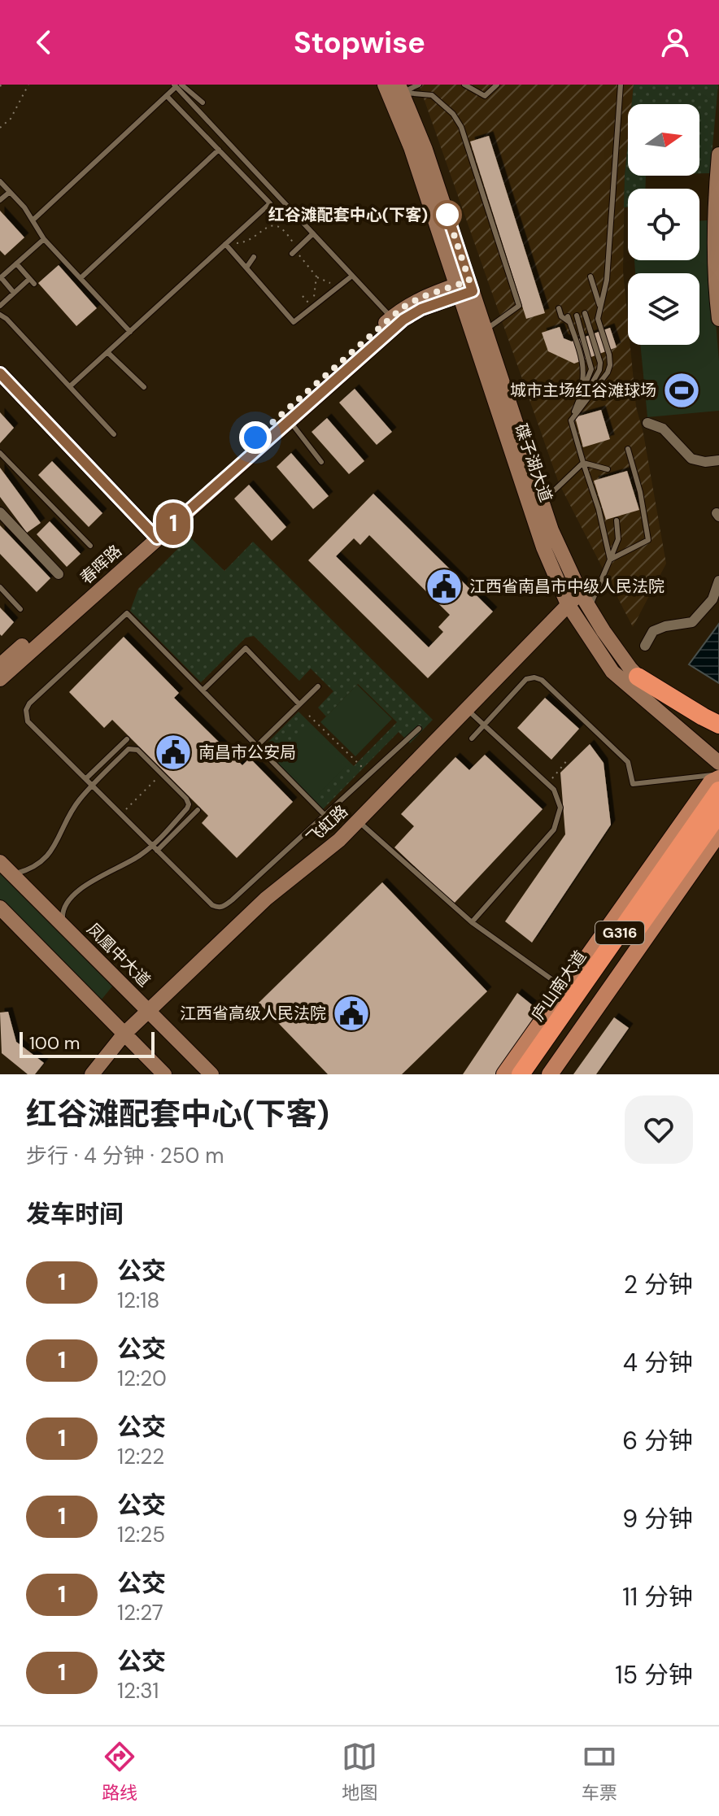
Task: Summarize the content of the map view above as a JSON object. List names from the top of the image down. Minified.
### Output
{"streets":{"highway":["G316","庐山南大道"],"street":["碟子湖大道","春晖路","飞虹路","凤凰中大道"]},"crossings":[["碟子湖大道","春晖路"],["碟子湖大道","飞虹路"],["飞虹路","凤凰中大道"]],"places":{"other":["红谷滩配套中心(下客)"],"sports":["城市主场红谷滩球场"],"public building":["江西省南昌市中级人民法院","南昌市公安局","江西省高级人民法院"]},"lines":["bus line 1"],"scale_bar":"100 m","north":"right","page":{"header":"Stopwise","on_map":"1","scale":"100 m","heading":[["红谷滩配套中心(下客)","步行 · 4 分钟 · 250 m"],"发车时间"],"list":[{"mark":"1","name":"公交","note":"12:18","value":"2 分钟"},{"mark":"1","name":"公交","note":"12:20","value":"4 分钟"},{"mark":"1","name":"公交","note":"12:22","value":"6 分钟"},{"mark":"1","name":"公交","note":"12:25","value":"9 分钟"},{"mark":"1","name":"公交","note":"12:27","value":"11 分钟"},{"mark":"1","name":"公交","note":"12:31","value":"15 分钟"}],"tabs":["路线","地图","车票"]}}
